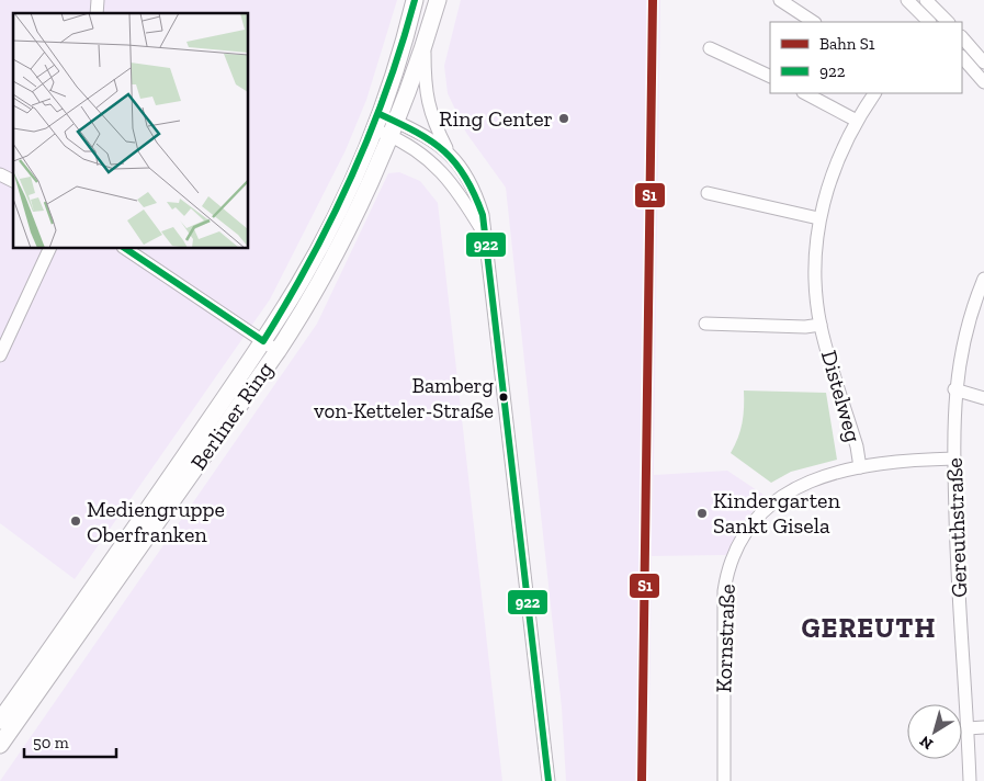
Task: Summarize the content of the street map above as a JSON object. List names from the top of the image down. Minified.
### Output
{"streets":{"main road":["Berliner Ring"],"street":["Distelweg","Gereuthstraße","Kornstraße"]},"crossings":[["Distelweg","Kornstraße"],["Gereuthstraße","Kornstraße"]],"districts":["GEREUTH"],"places":["Ring Center","Bamberg von-Ketteler-Straße","Kindergarten Sankt Gisela","Mediengruppe Oberfranken"],"lines":["rail line S1","transit line 922"],"legend":["Bahn S1","922"],"scale_bar":"50 m","north":"bottom left"}
